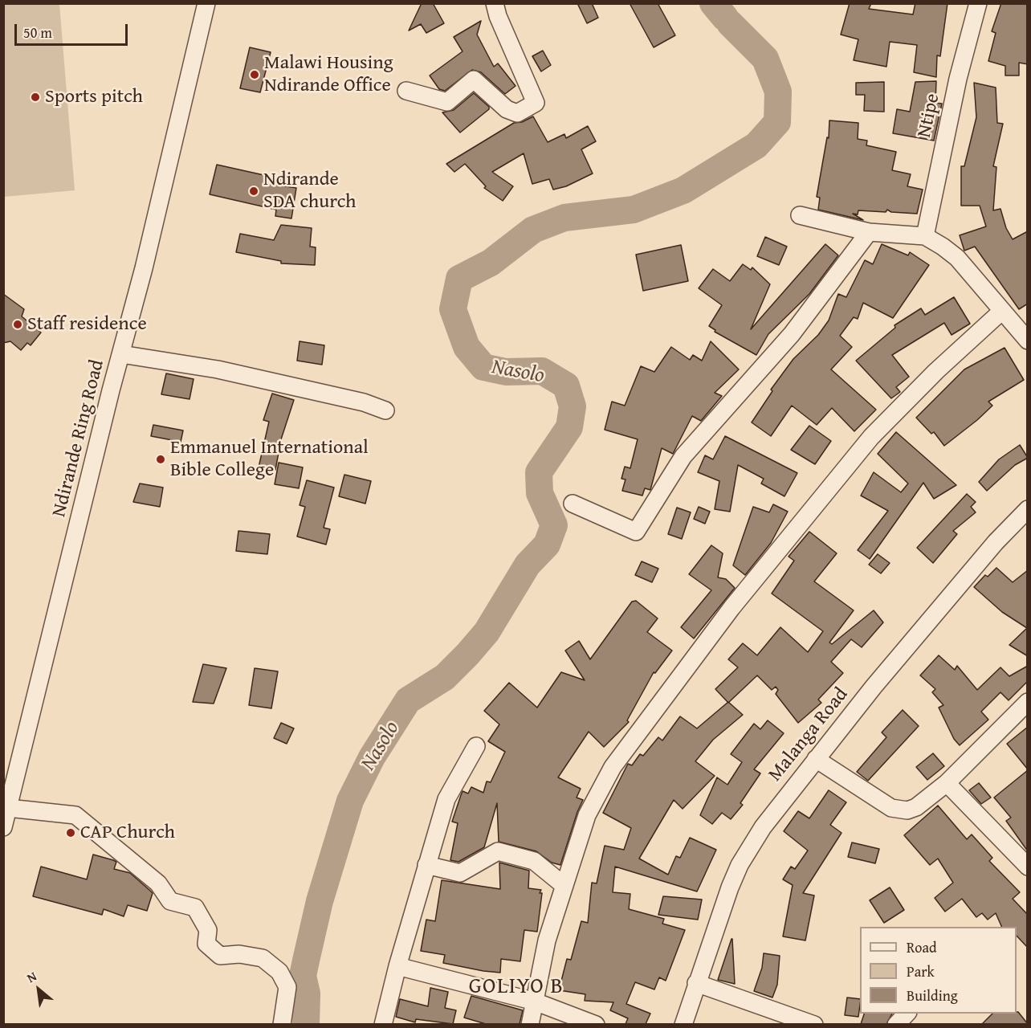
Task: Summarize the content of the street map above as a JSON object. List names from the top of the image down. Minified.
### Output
{"streets":{"street":["Ntipe","Ndirande Ring Road","Malanga Road"]},"districts":["GOLIYO B"],"water":["Nasolo"],"places":["Malawi Housing Ndirande Office","Sports pitch","Ndirande SDA church","Staff residence","Emmanuel International Bible College","CAP Church"],"legend":["Road","Park","Building"],"scale_bar":"50 m","north":"top left"}
